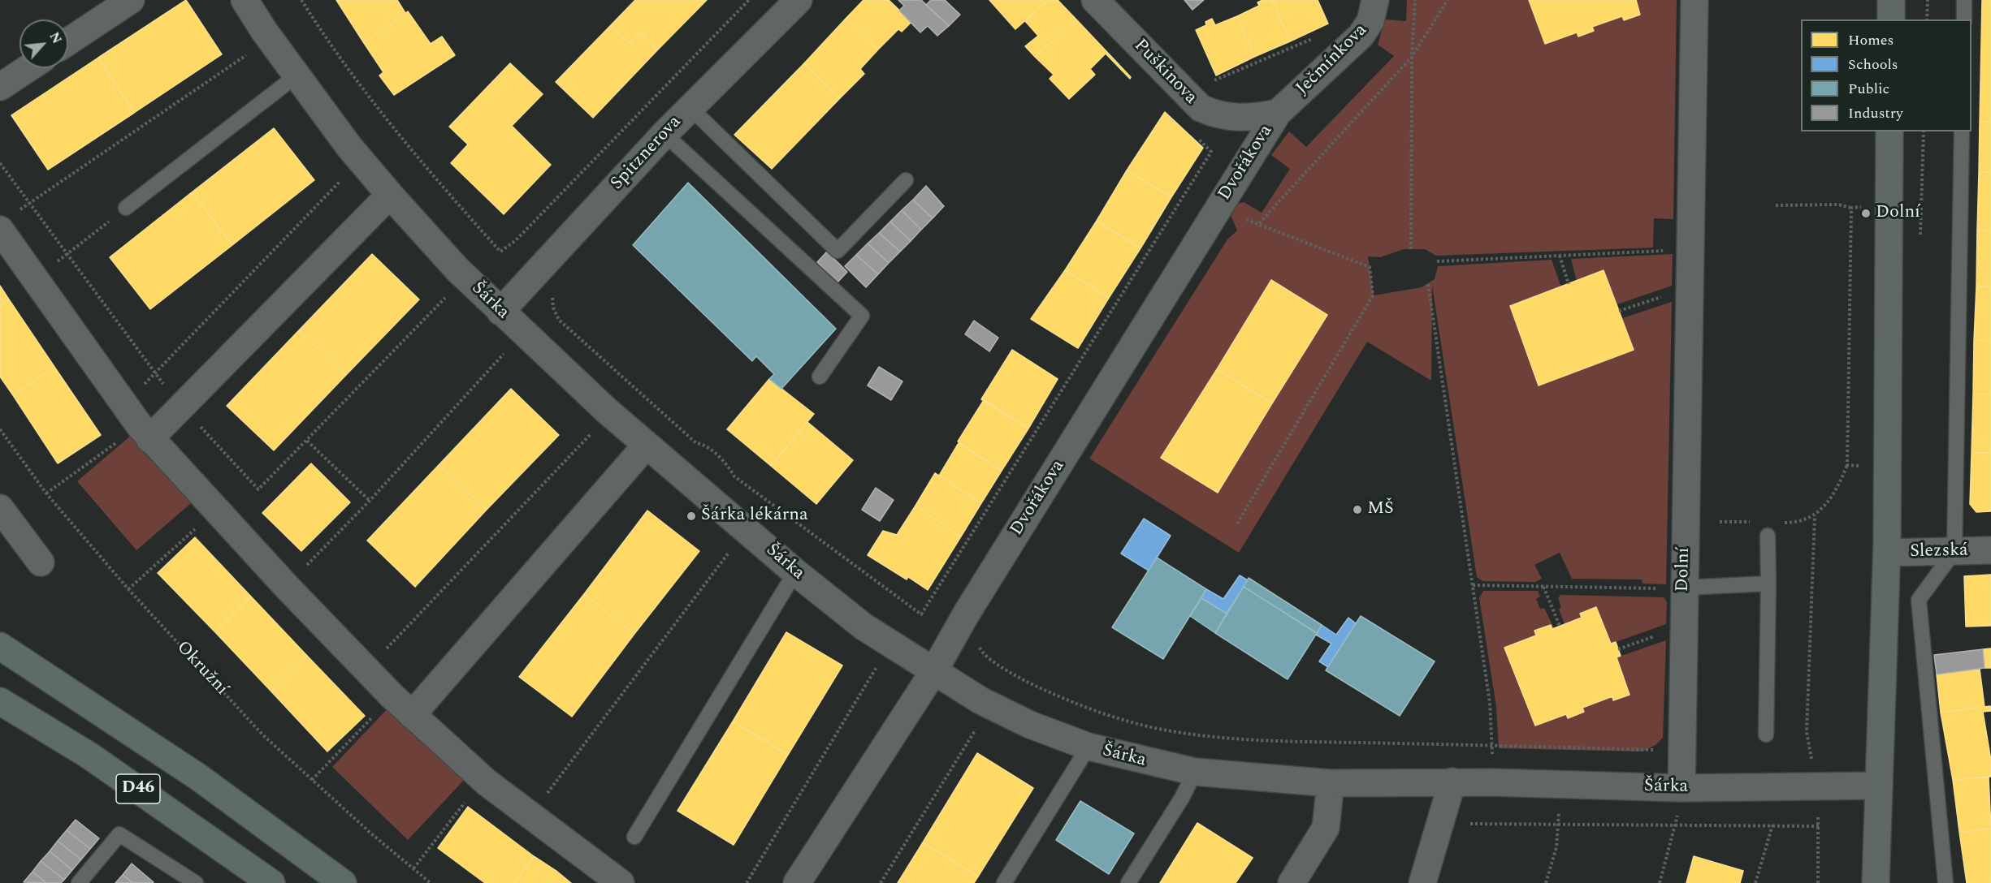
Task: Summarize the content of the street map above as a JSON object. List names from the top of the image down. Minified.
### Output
{"streets":{"highway":["D46"],"street":["Ječmínkova","Puškinova","Spitznerova","Dvořákova","Šárka","Slezská","Dolní"],"path":["Okružní"]},"crossings":[["Ječmínkova","Puškinova"],["Ječmínkova","Dvořákova"],["Puškinova","Dvořákova"],["Spitznerova","Šárka"],["Dvořákova","Šárka"],["Šárka","Dolní"]],"places":["Dolní","MŠ","Šárka lékárna"],"legend":["Homes","Schools","Public","Industry"],"north":"top right"}
